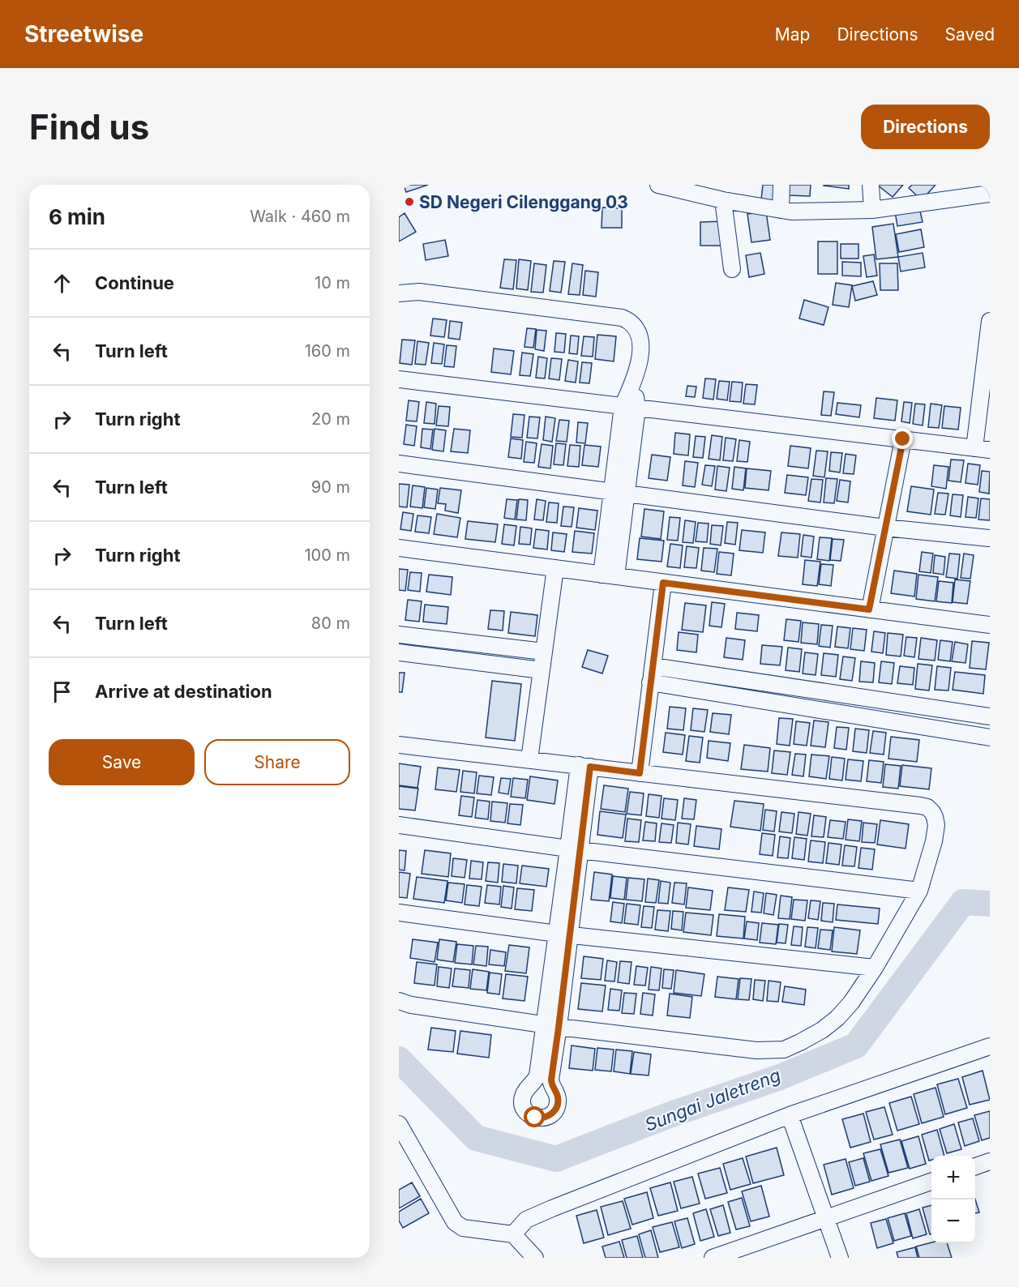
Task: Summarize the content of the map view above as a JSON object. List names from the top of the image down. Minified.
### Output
{"water":["Sungai Jaletreng"],"places":["SD Negeri Cilenggang 03"],"page":{"header":"Streetwise","nav":["Map","Directions","Saved"],"buttons":["Directions",["Save","Share"]],"title":"Find us","heading":["6 min","Walk · 460 m"],"list":[["Continue","10 m"],["Turn left","160 m"],["Turn right","20 m"],["Turn left","90 m"],["Turn right","100 m"],["Turn left","80 m"],"Arrive at destination"],"map_buttons":["+","−"]}}
